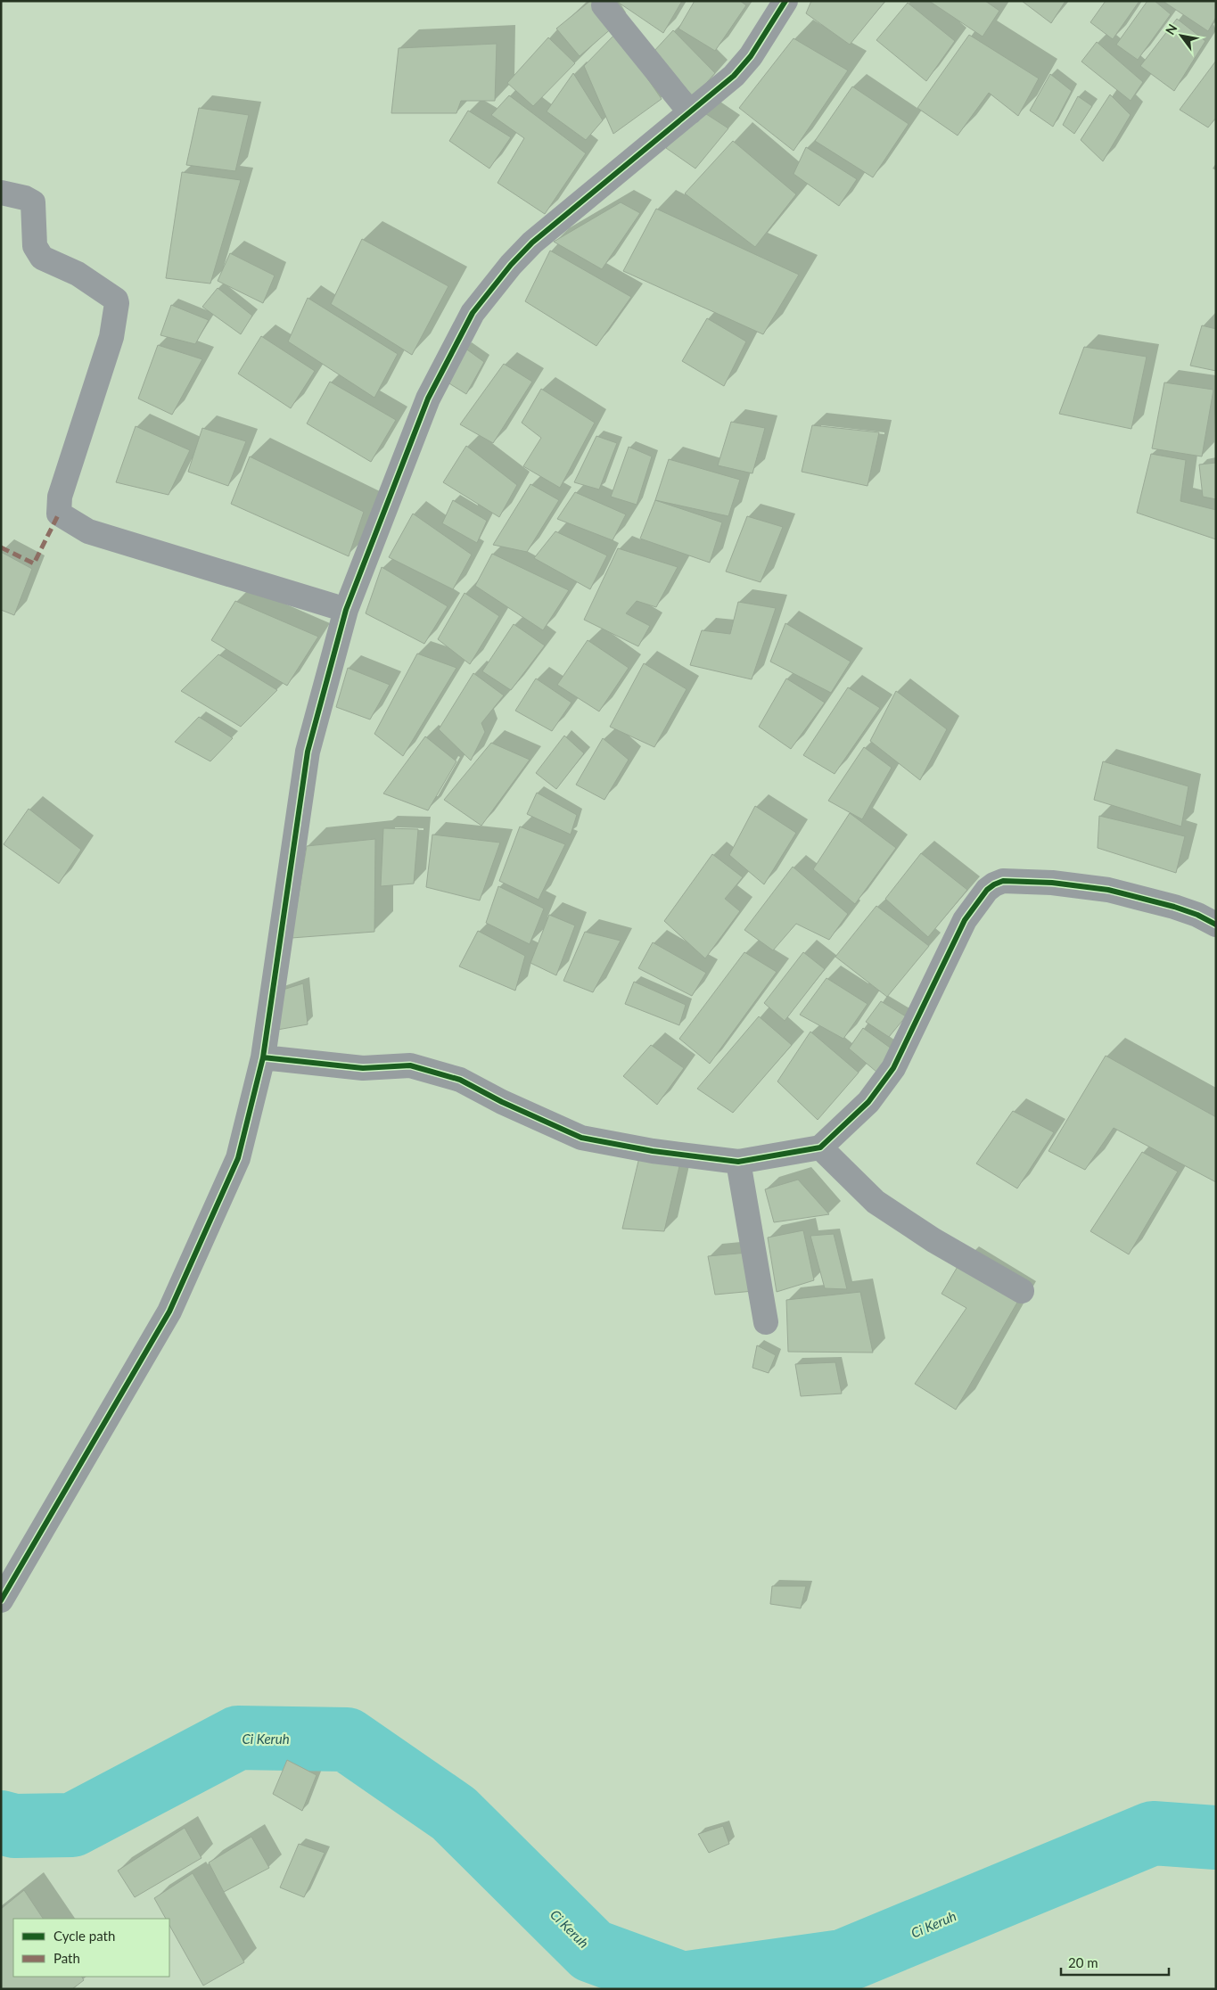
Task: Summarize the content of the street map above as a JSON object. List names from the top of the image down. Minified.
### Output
{"water":["Ci Keruh"],"legend":["Cycle path","Path"],"scale_bar":"20 m","north":"top left"}
